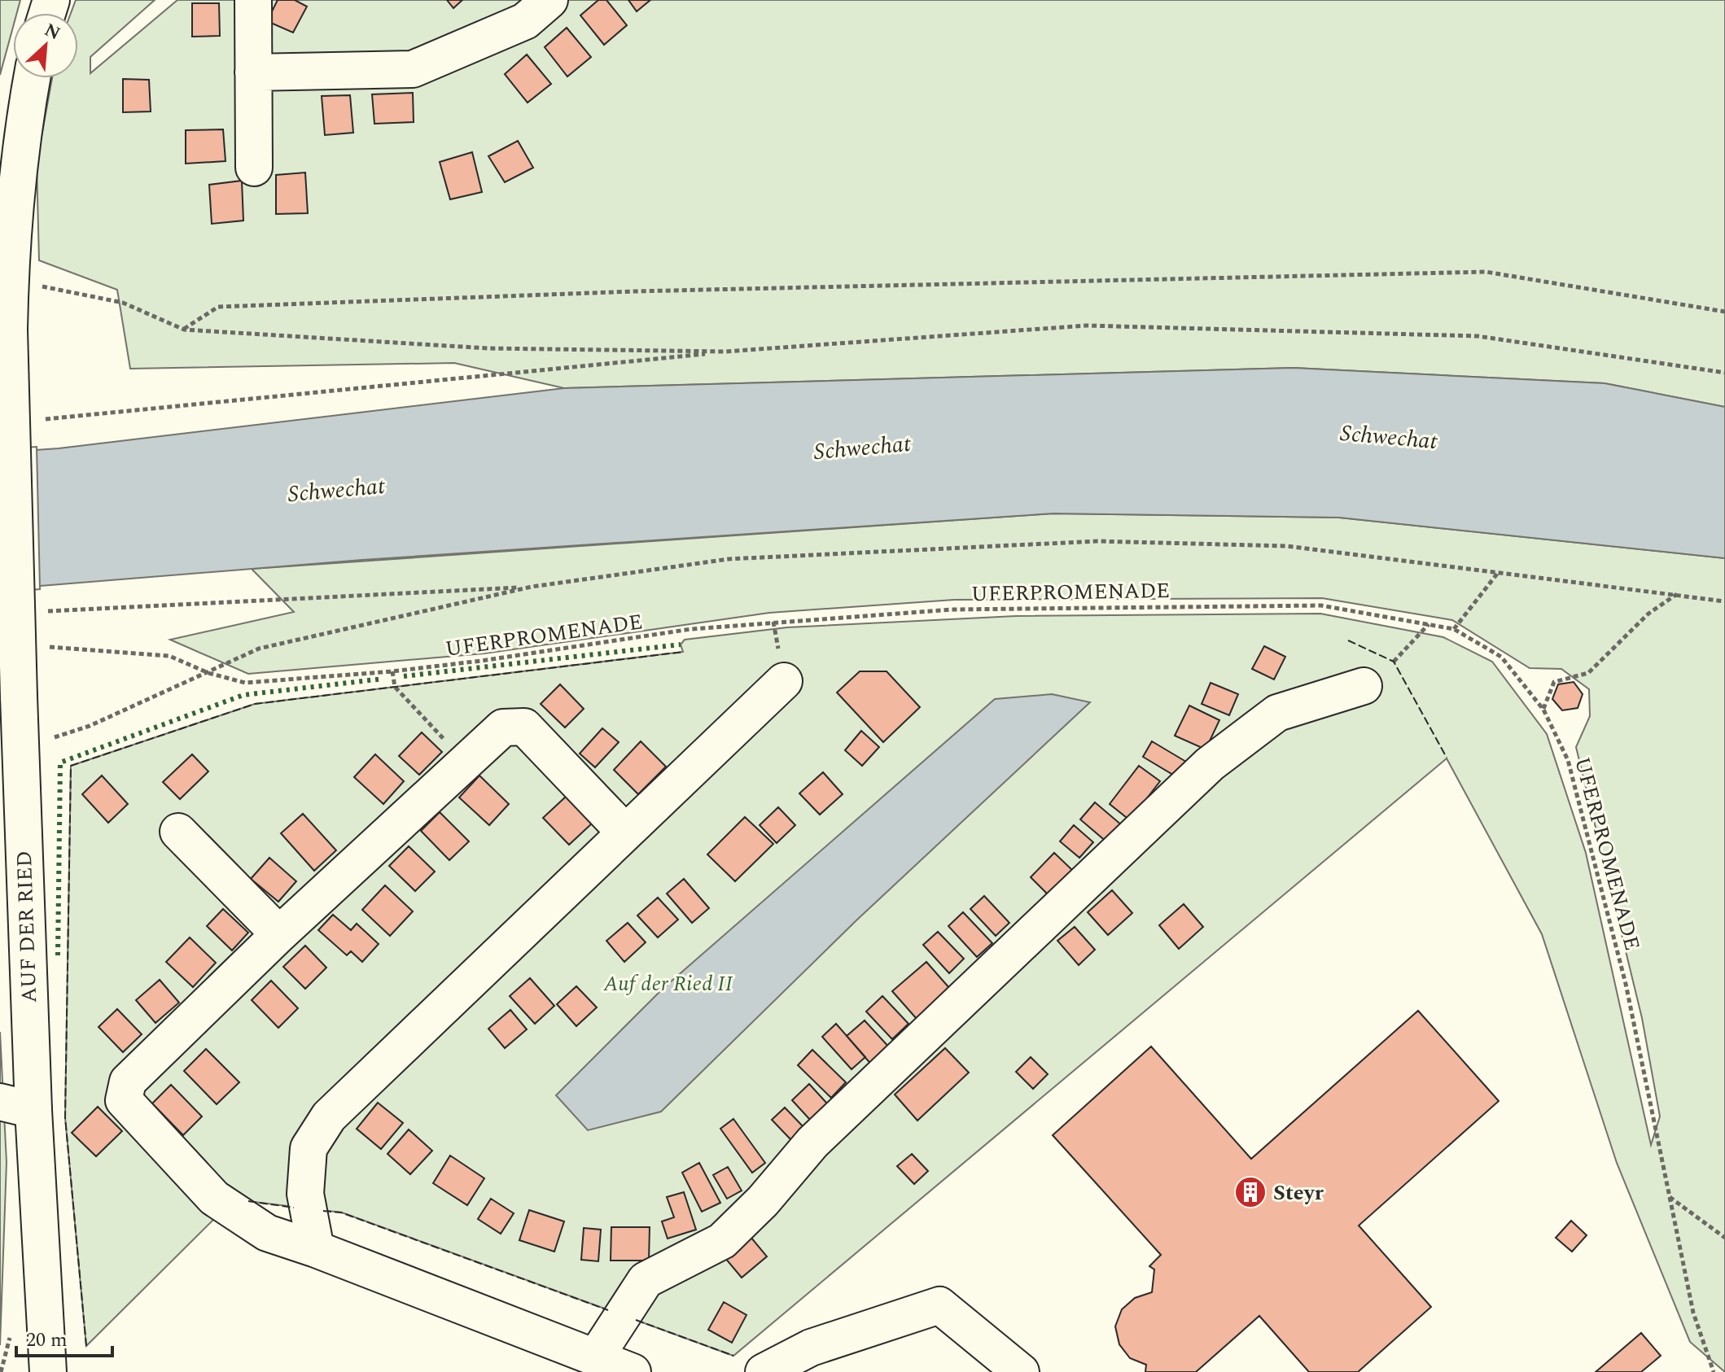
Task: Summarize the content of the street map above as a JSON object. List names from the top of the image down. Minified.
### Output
{"streets":{"main road":["AUF DER RIED"],"path":["UFERPROMENADE"]},"water":["Schwechat"],"parks":["Auf der Ried II"],"places":{"building":["Steyr"]},"scale_bar":"20 m","north":"top right"}
